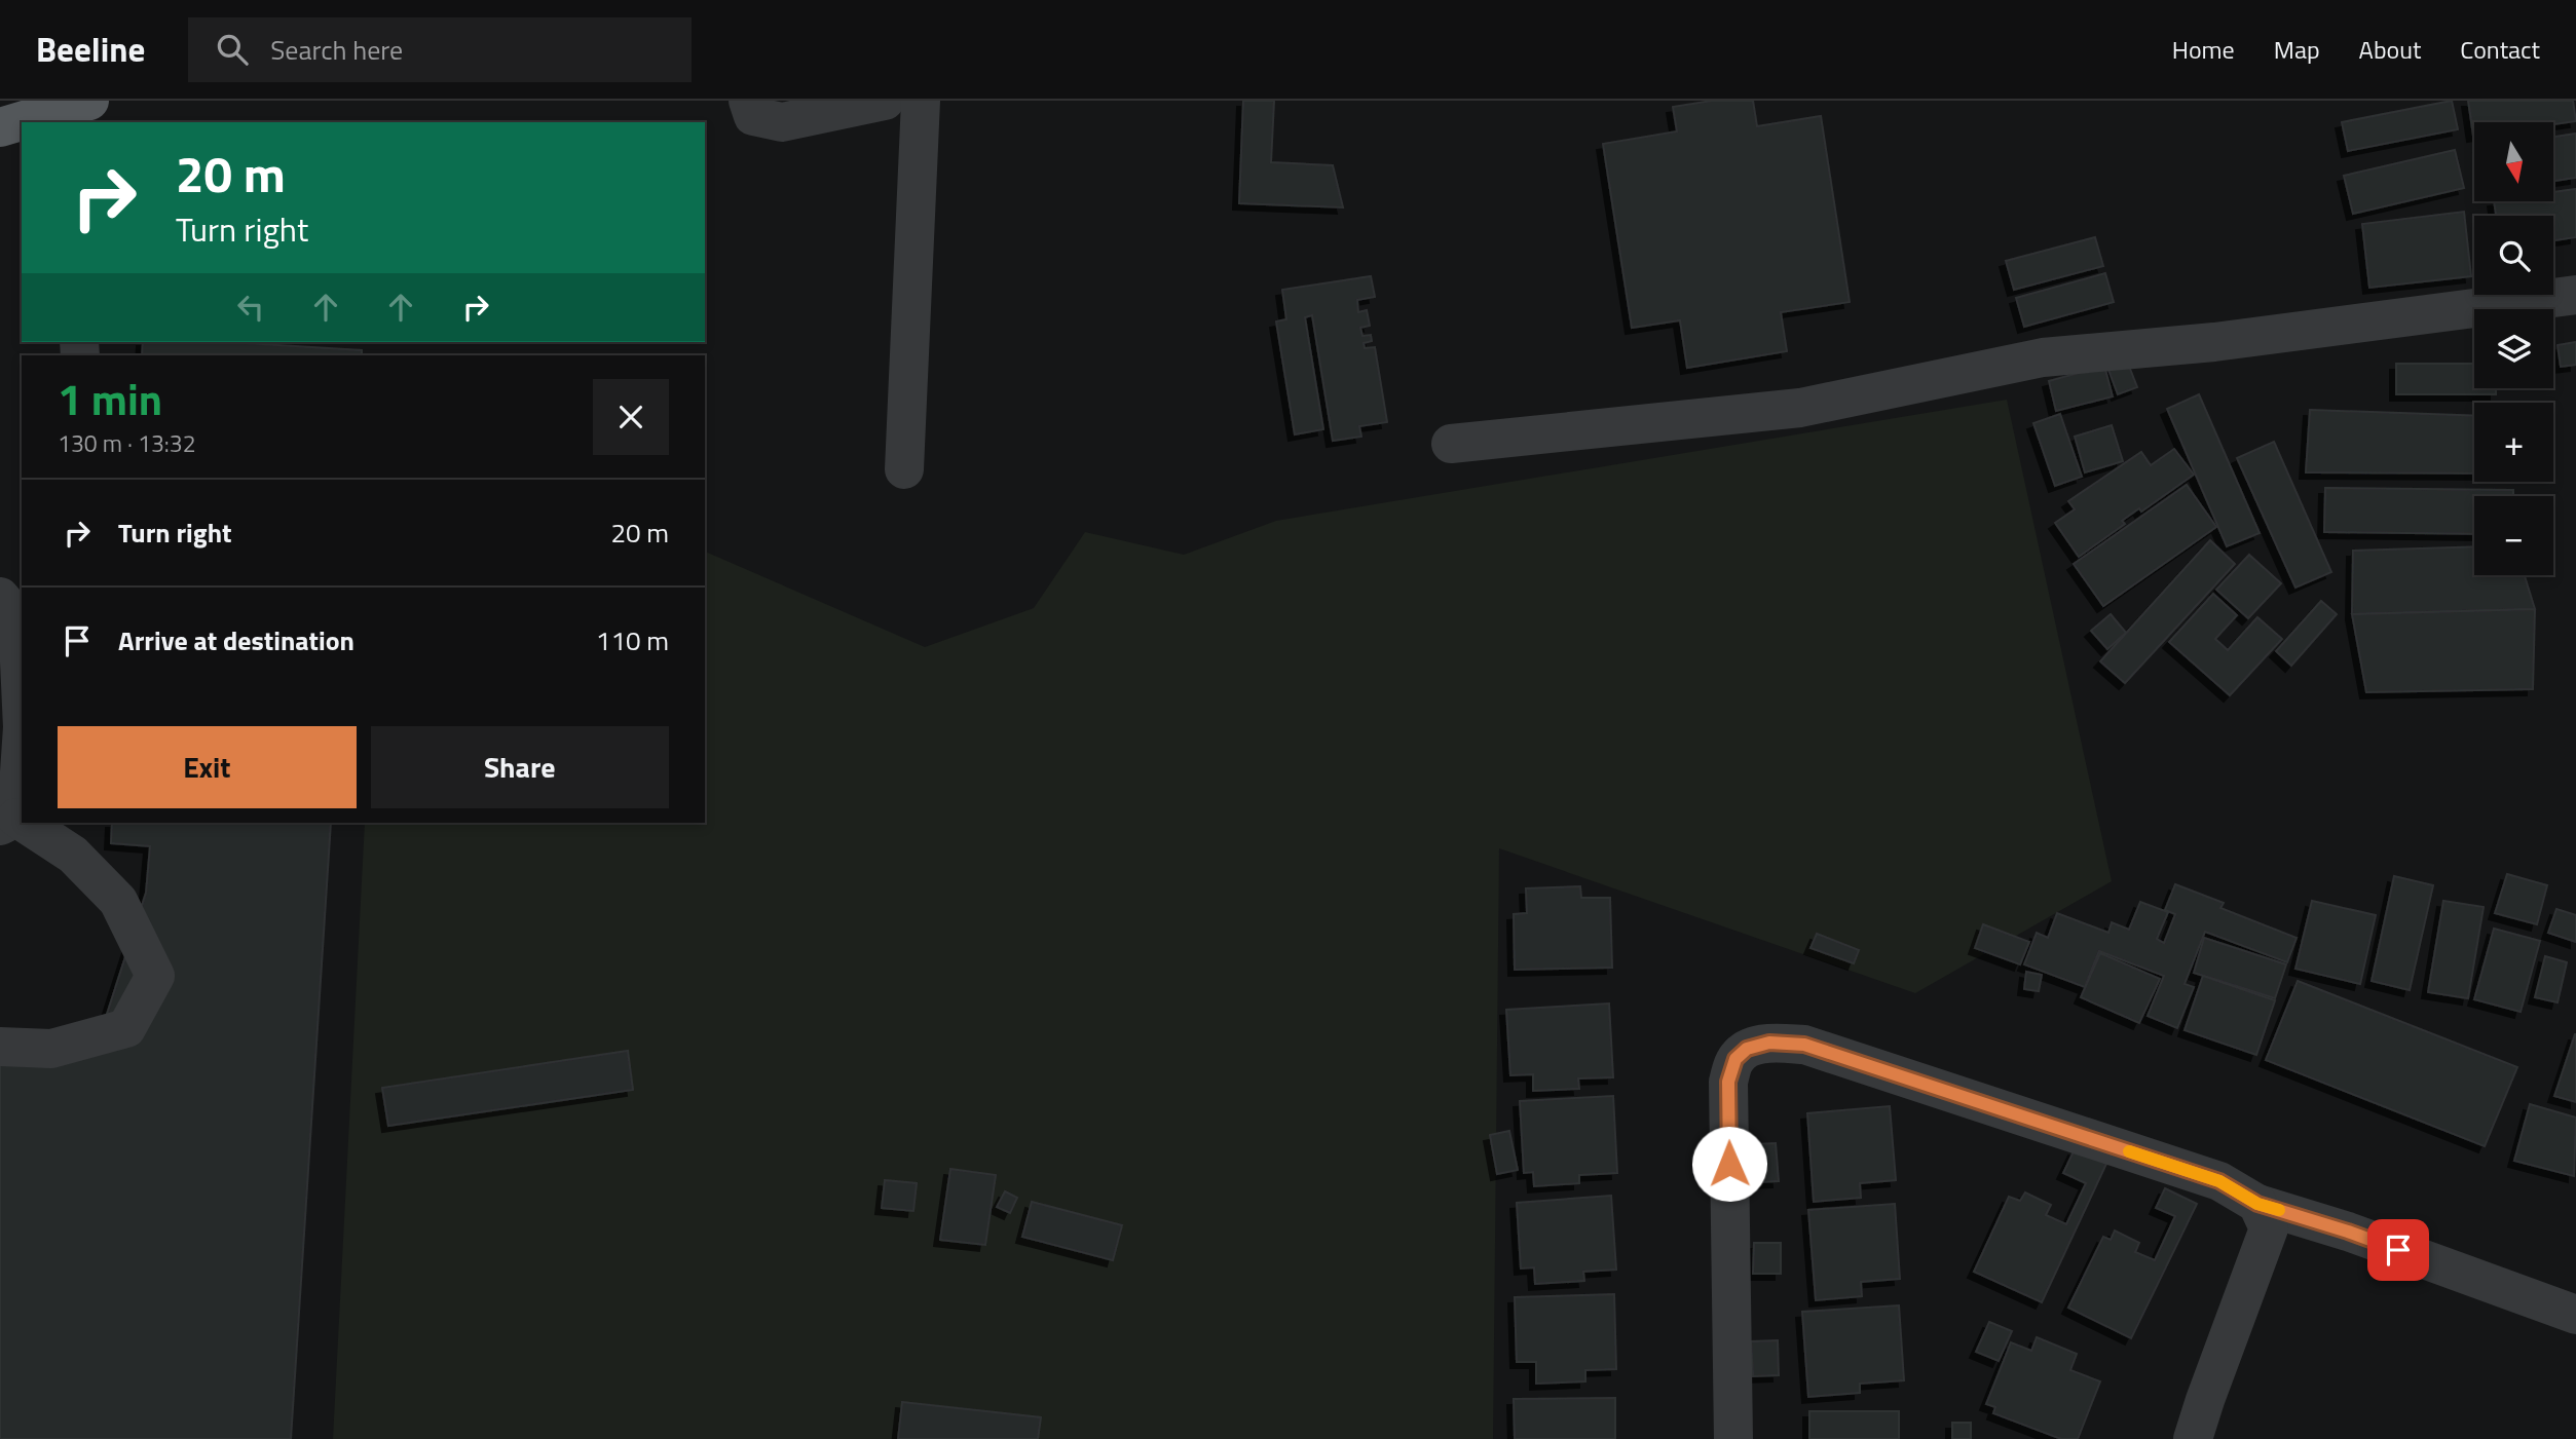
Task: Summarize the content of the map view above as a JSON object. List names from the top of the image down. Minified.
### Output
{"north":"bottom","page":{"header":"Beeline","search":"Search here","nav":["Home","Map","About","Contact"],"map_buttons":["+","−"],"turn":["20 m","Turn right"],"heading":["1 min","130 m · 13:32"],"list":[{"name":"Turn right","value":"20 m"},{"name":"Arrive at destination","value":"110 m"}],"buttons":["Exit","Share"]}}
